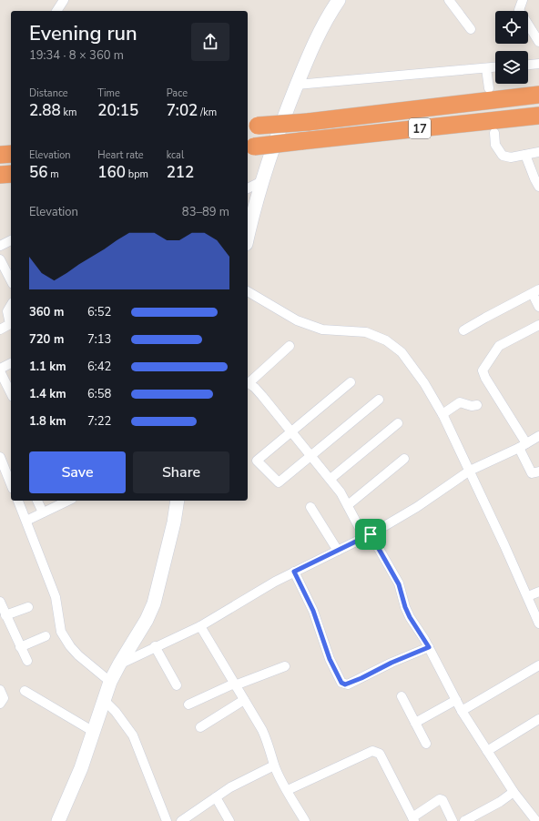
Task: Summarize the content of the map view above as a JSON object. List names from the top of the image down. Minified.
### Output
{"streets":{"highway":["17"]},"page":{"heading":["Evening run","19:34 · 8 × 360 m"],"stats":[["Distance","2.88 km"],["Time","20:15"],["Pace","7:02 /km"],["Elevation","56 m"],["Heart rate","160 bpm"],["kcal","212"]],"chart":["Elevation","83–89 m"],"list":[{"name":"360 m","note":"6:52"},{"name":"720 m","note":"7:13"},{"name":"1.1 km","note":"6:42"},{"name":"1.4 km","note":"6:58"},{"name":"1.8 km","note":"7:22"}],"buttons":["Save","Share"]}}
